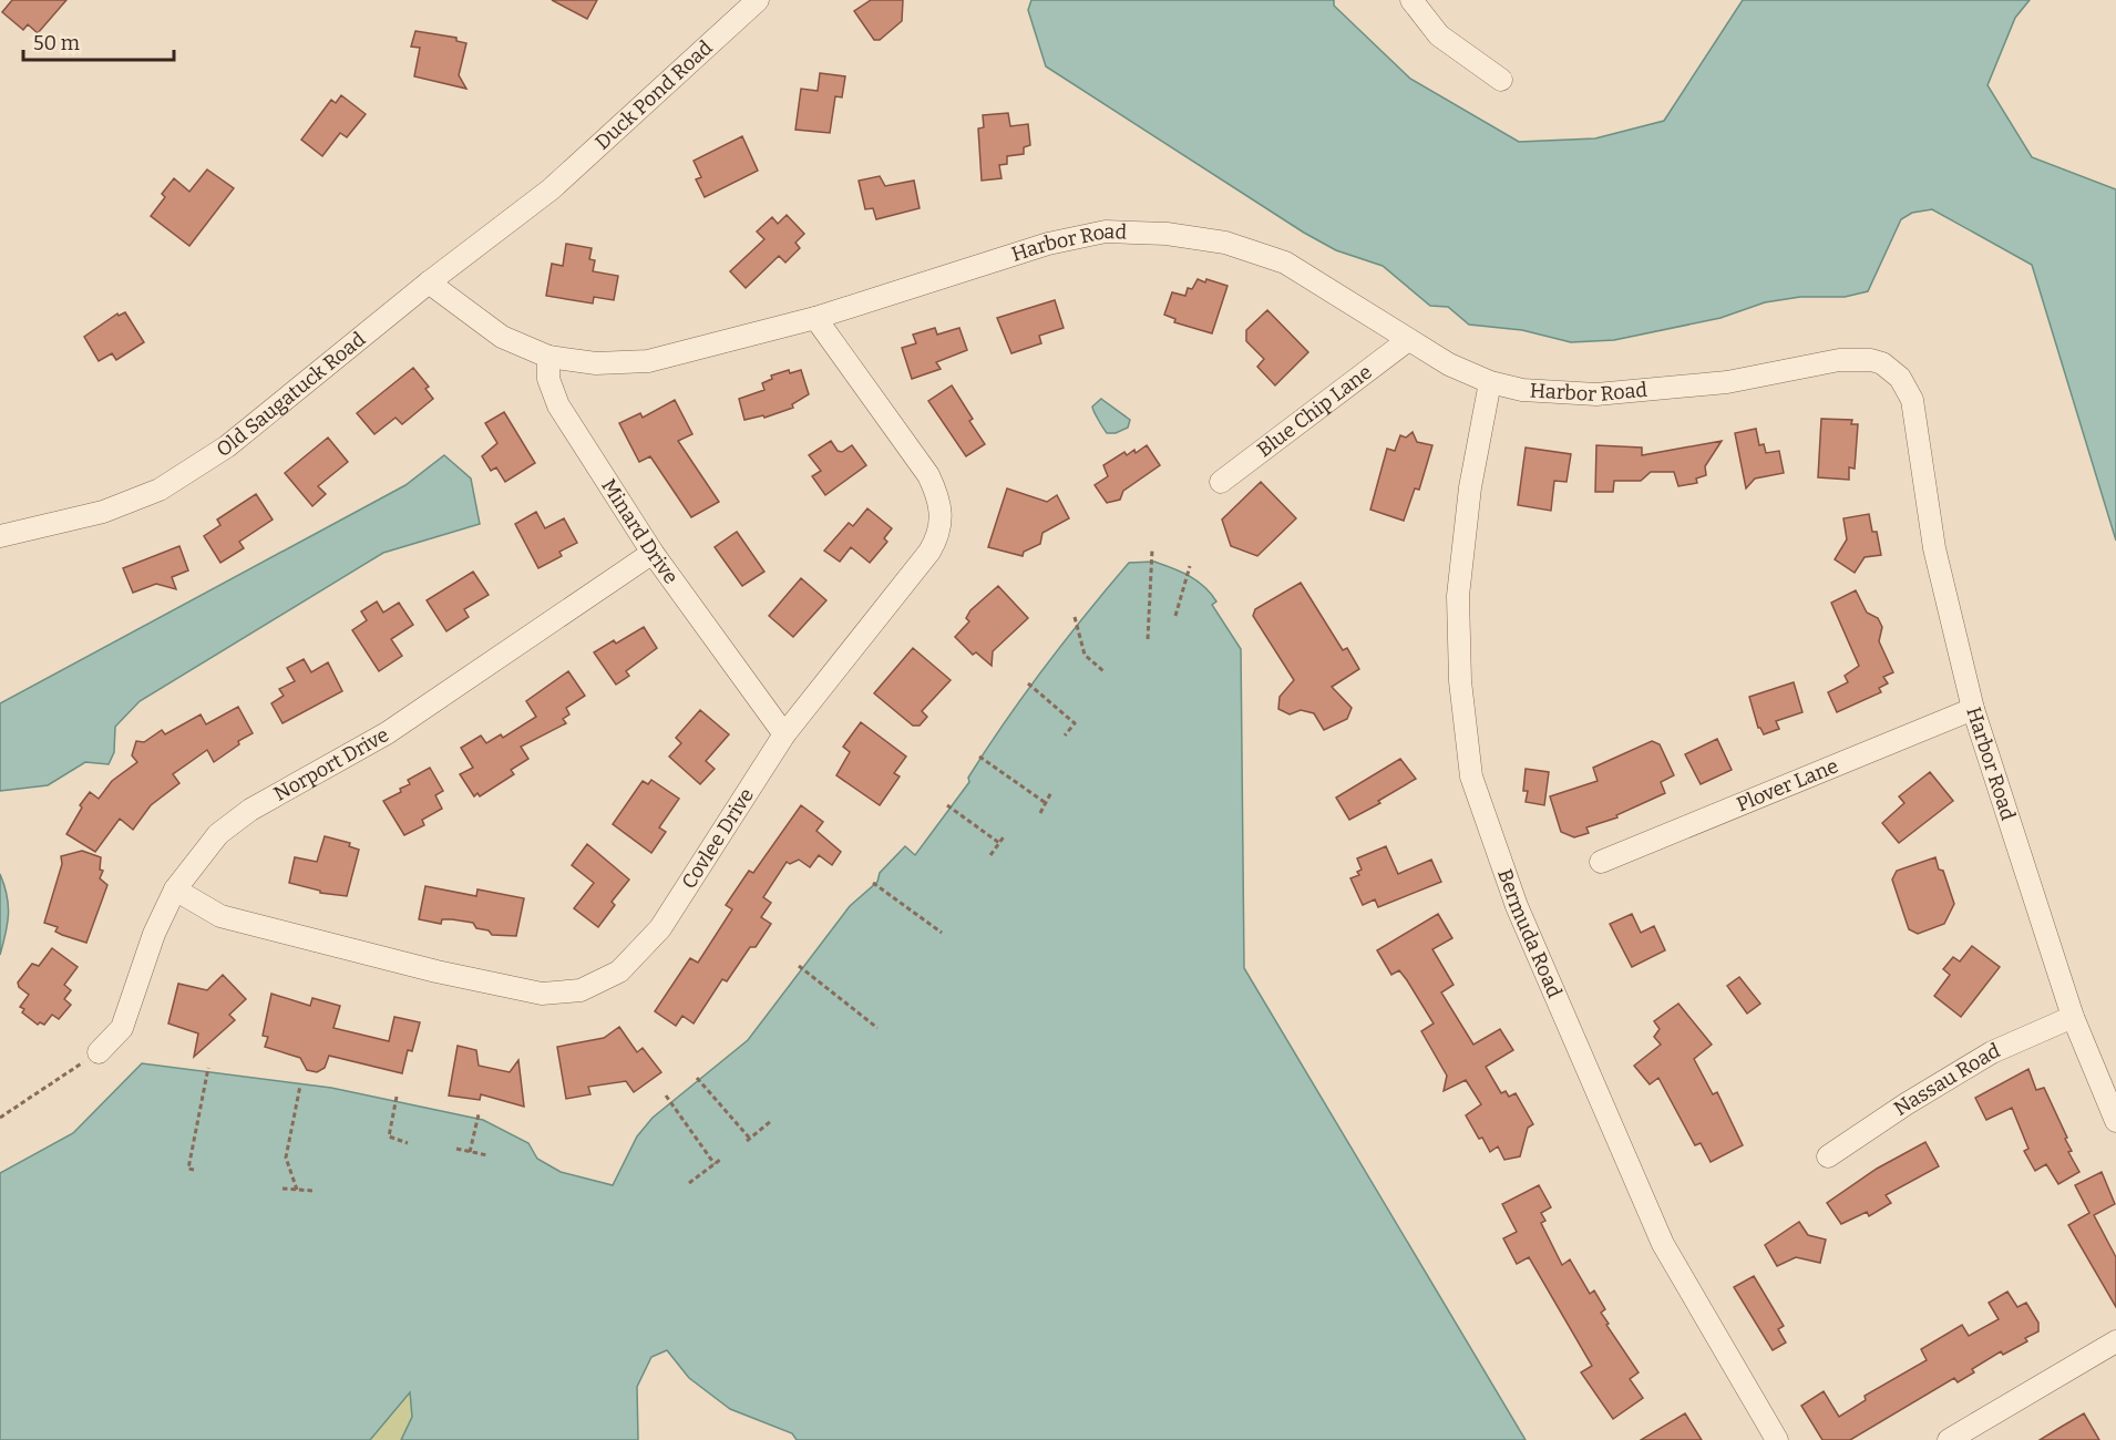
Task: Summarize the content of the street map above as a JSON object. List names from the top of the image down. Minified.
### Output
{"streets":{"street":["Duck Pond Road","Harbor Road","Old Saugatuck Road","Blue Chip Lane","Minard Drive","Norport Drive","Plover Lane","Covlee Drive","Bermuda Road","Nassau Road"]},"crossings":[["Duck Pond Road","Old Saugatuck Road"],["Harbor Road","Blue Chip Lane"],["Harbor Road","Minard Drive"],["Harbor Road","Plover Lane"],["Harbor Road","Covlee Drive"],["Harbor Road","Bermuda Road"],["Harbor Road","Nassau Road"],["Minard Drive","Norport Drive"],["Minard Drive","Covlee Drive"],["Norport Drive","Covlee Drive"]],"scale_bar":"50 m"}
